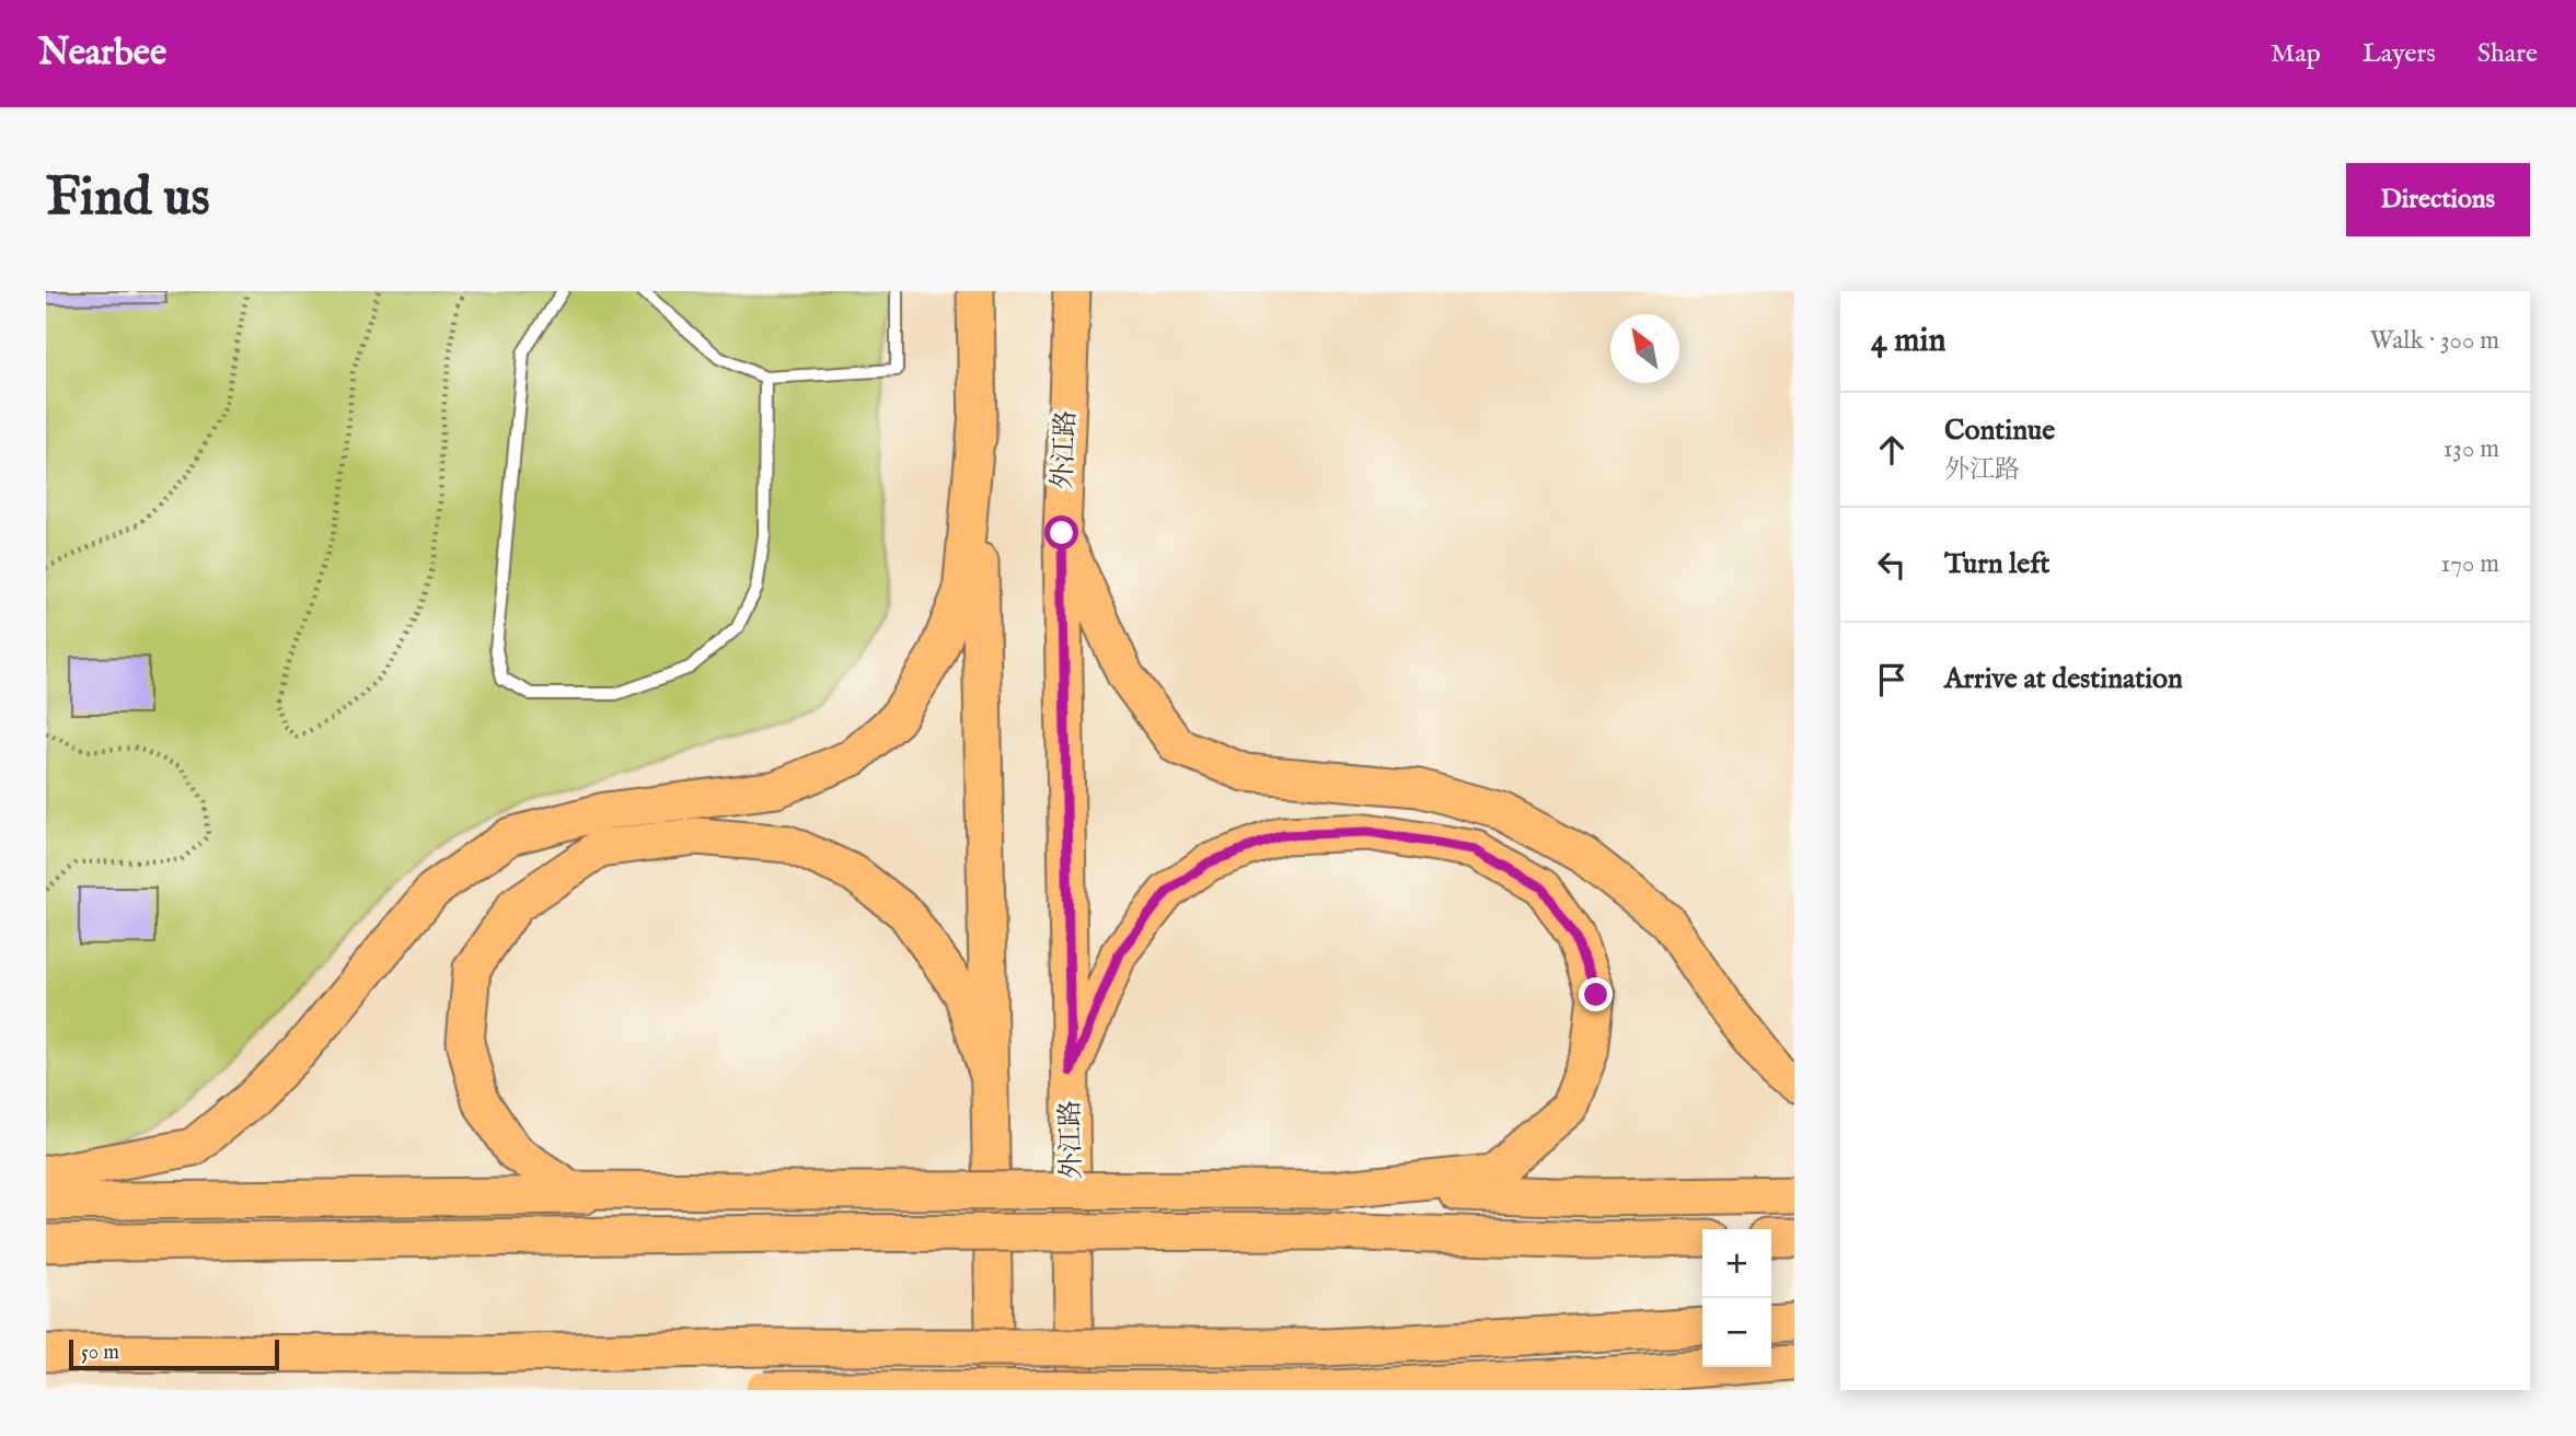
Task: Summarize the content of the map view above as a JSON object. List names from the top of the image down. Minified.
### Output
{"streets":{"main road":["外江路"]},"scale_bar":"50 m","north":"top left","page":{"header":"Nearbee","nav":["Map","Layers","Share"],"buttons":"Directions","title":"Find us","heading":["4 min","Walk · 300 m"],"list":[["Continue","外江路","130 m"],["Turn left","170 m"],"Arrive at destination"],"map_buttons":["+","−"],"scale":"50 m"}}
